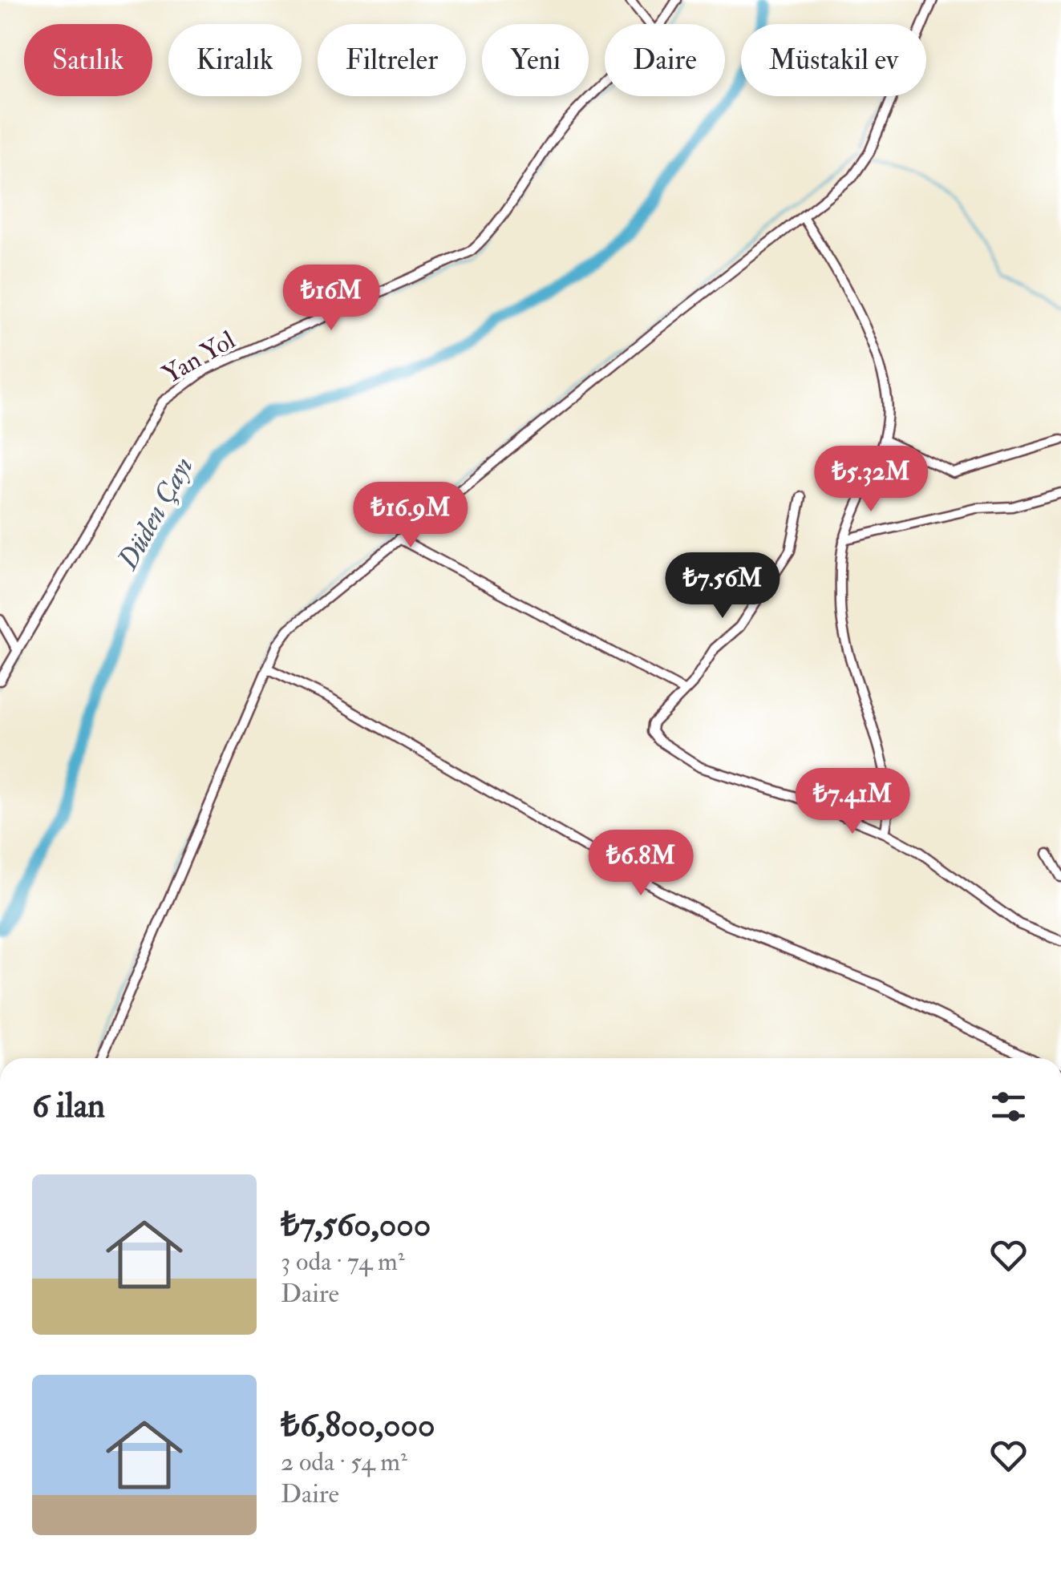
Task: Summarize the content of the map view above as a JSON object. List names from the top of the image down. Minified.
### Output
{"streets":{"street":["Yan Yol"]},"water":["Düden Çayı"],"page":{"chip":["Satılık","Kiralık","Filtreler","Yeni","Daire","Müstakil ev"],"price":["₺16M","₺5.32M","₺16.9M","₺7.56M","₺7.41M","₺6.8M"],"heading":"6 ilan","list":[{"name":"₺7,560,000","note":"3 oda · 74 m² · Daire"},{"name":"₺6,800,000","note":"2 oda · 54 m² · Daire"}]}}
